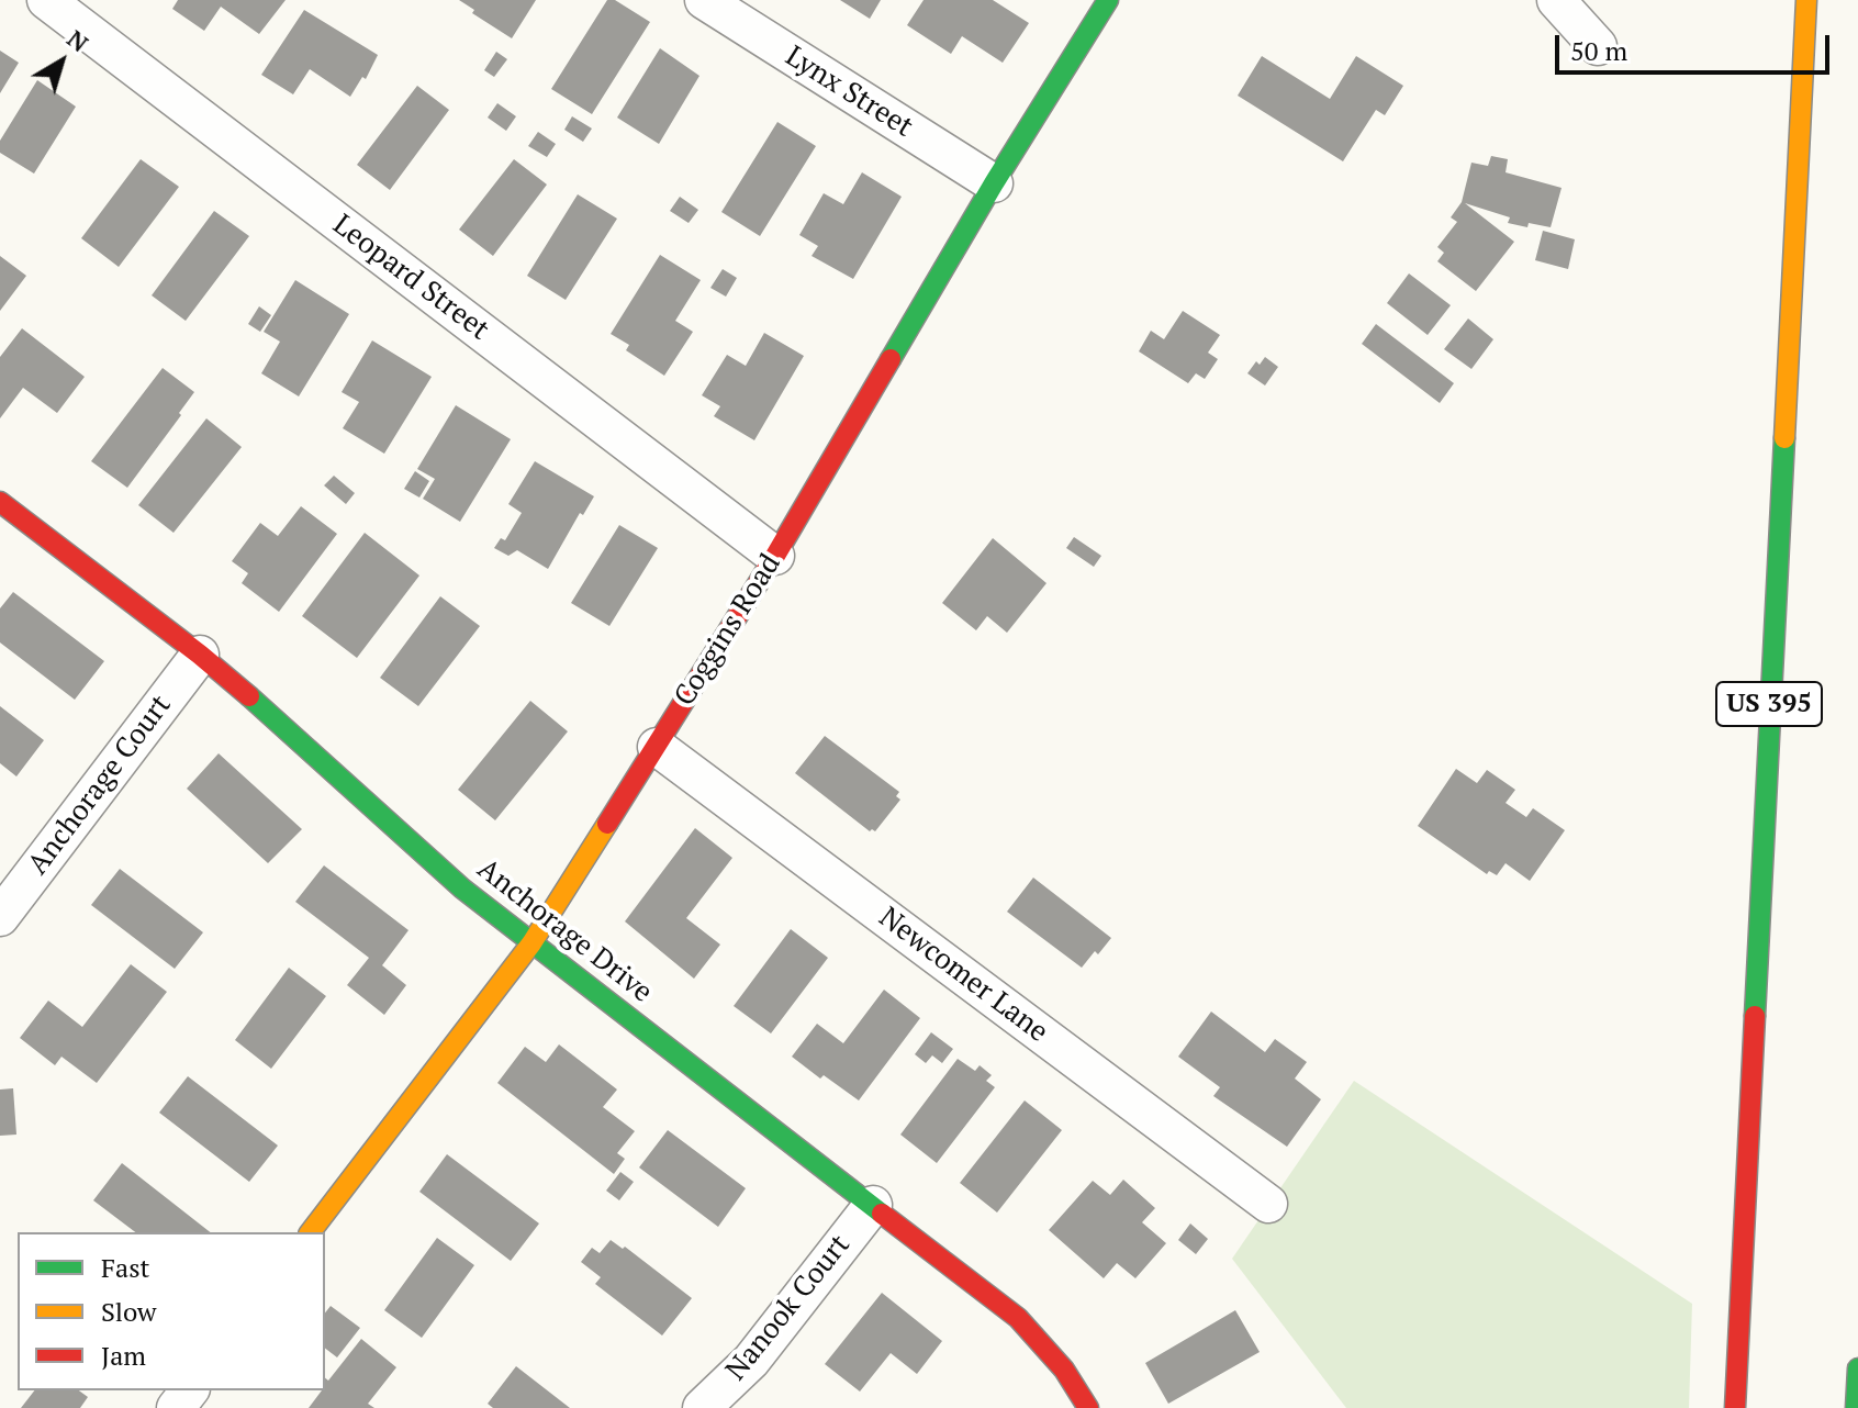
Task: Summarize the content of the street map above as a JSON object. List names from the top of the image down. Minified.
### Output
{"streets":{"main road":["Coggins Road","US 395","Anchorage Drive"],"street":["Lynx Street","Leopard Street","Anchorage Court","Newcomer Lane","Nanook Court"]},"crossings":[["Lynx Street","Coggins Road"],["Leopard Street","Coggins Road"],["Coggins Road","Anchorage Drive"],["Coggins Road","Newcomer Lane"],["Anchorage Court","Anchorage Drive"],["Anchorage Drive","Nanook Court"]],"legend":["Fast","Slow","Jam"],"scale_bar":"50 m","north":"top right"}
